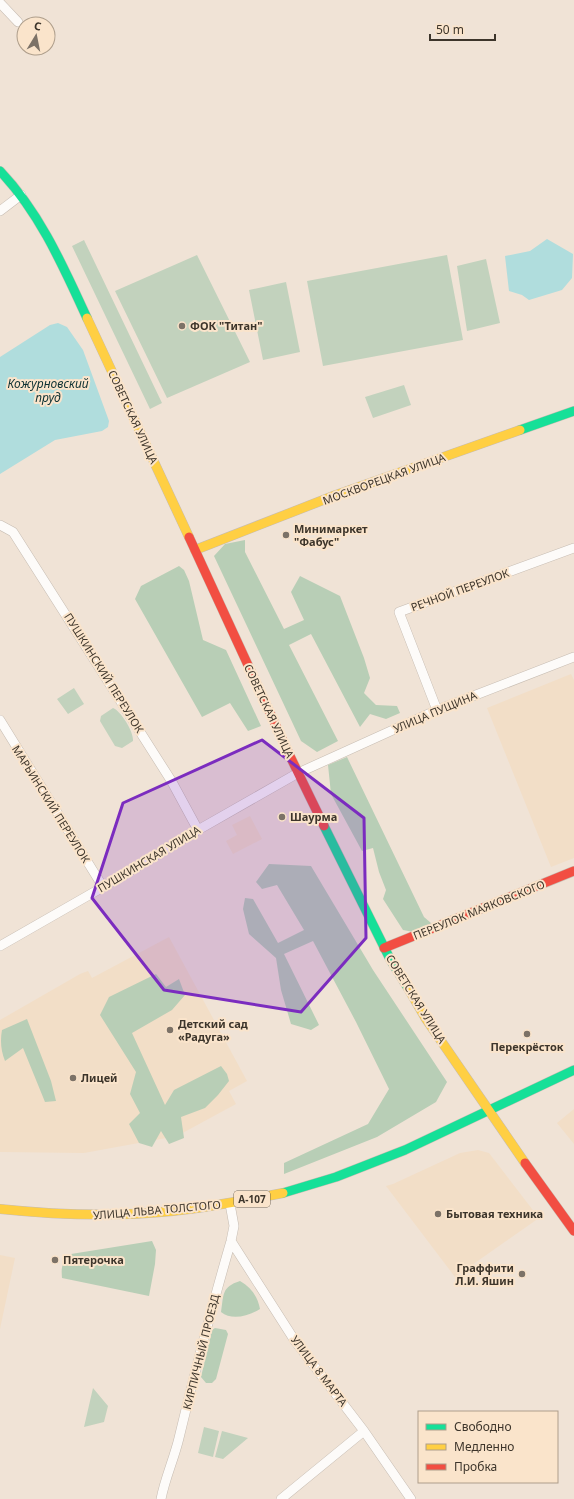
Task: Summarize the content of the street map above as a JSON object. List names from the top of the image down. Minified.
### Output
{"streets":{"main road":["СОВЕТСКАЯ УЛИЦА","МОСКВОРЕЦКАЯ УЛИЦА","ПЕРЕУЛОК МАЯКОВСКОГО","А-107","УЛИЦА ЛЬВА ТОЛСТОГО"],"street":["РЕЧНОЙ ПЕРЕУЛОК","ПУШКИНСКИЙ ПЕРЕУЛОК","УЛИЦА ПУЩИНА","МАРЬИНСКИЙ ПЕРЕУЛОК","ПУШКИНСКАЯ УЛИЦА","КИРПИЧНЫЙ ПРОЕЗД","УЛИЦА 8 МАРТА"]},"crossings":[["СОВЕТСКАЯ УЛИЦА","МОСКВОРЕЦКАЯ УЛИЦА"],["СОВЕТСКАЯ УЛИЦА","УЛИЦА ПУЩИНА"],["СОВЕТСКАЯ УЛИЦА","ПУШКИНСКАЯ УЛИЦА"],["СОВЕТСКАЯ УЛИЦА","ПЕРЕУЛОК МАЯКОВСКОГО"],["СОВЕТСКАЯ УЛИЦА","А-107"],["СОВЕТСКАЯ УЛИЦА","УЛИЦА ЛЬВА ТОЛСТОГО"],["РЕЧНОЙ ПЕРЕУЛОК","УЛИЦА ПУЩИНА"],["ПУШКИНСКИЙ ПЕРЕУЛОК","ПУШКИНСКАЯ УЛИЦА"],["УЛИЦА ПУЩИНА","ПУШКИНСКАЯ УЛИЦА"],["МАРЬИНСКИЙ ПЕРЕУЛОК","ПУШКИНСКАЯ УЛИЦА"],["А-107","УЛИЦА ЛЬВА ТОЛСТОГО"],["УЛИЦА ЛЬВА ТОЛСТОГО","КИРПИЧНЫЙ ПРОЕЗД"],["КИРПИЧНЫЙ ПРОЕЗД","УЛИЦА 8 МАРТА"]],"water":["Кожурновский пруд"],"places":["ФОК \"Титан\"","Минимаркет \"Фабус\"","Шаурма","Детский сад «Радуга»","Перекрёсток","Лицей","Бытовая техника","Пятерочка","Граффити Л.И. Яшин"],"legend":["Свободно","Медленно","Пробка"],"scale_bar":"50 m","north":"top"}
